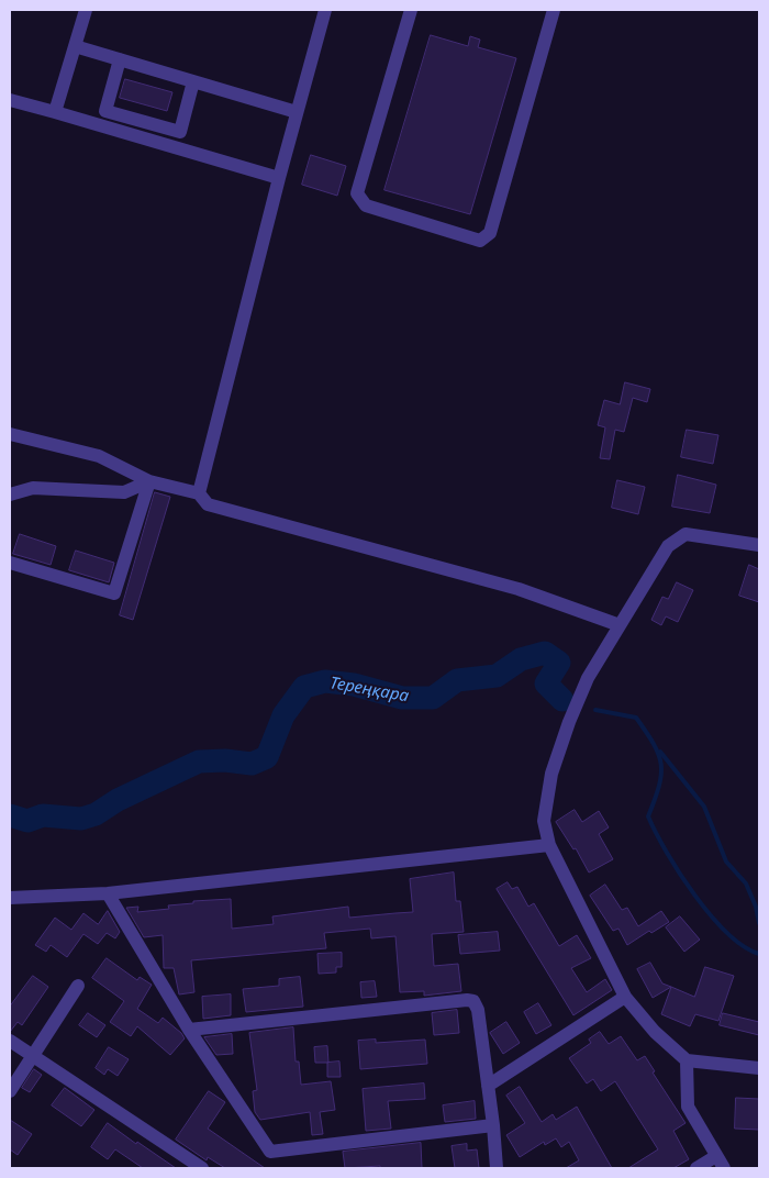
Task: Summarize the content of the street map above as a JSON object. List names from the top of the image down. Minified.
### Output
{"water":["Тереңқара"]}
